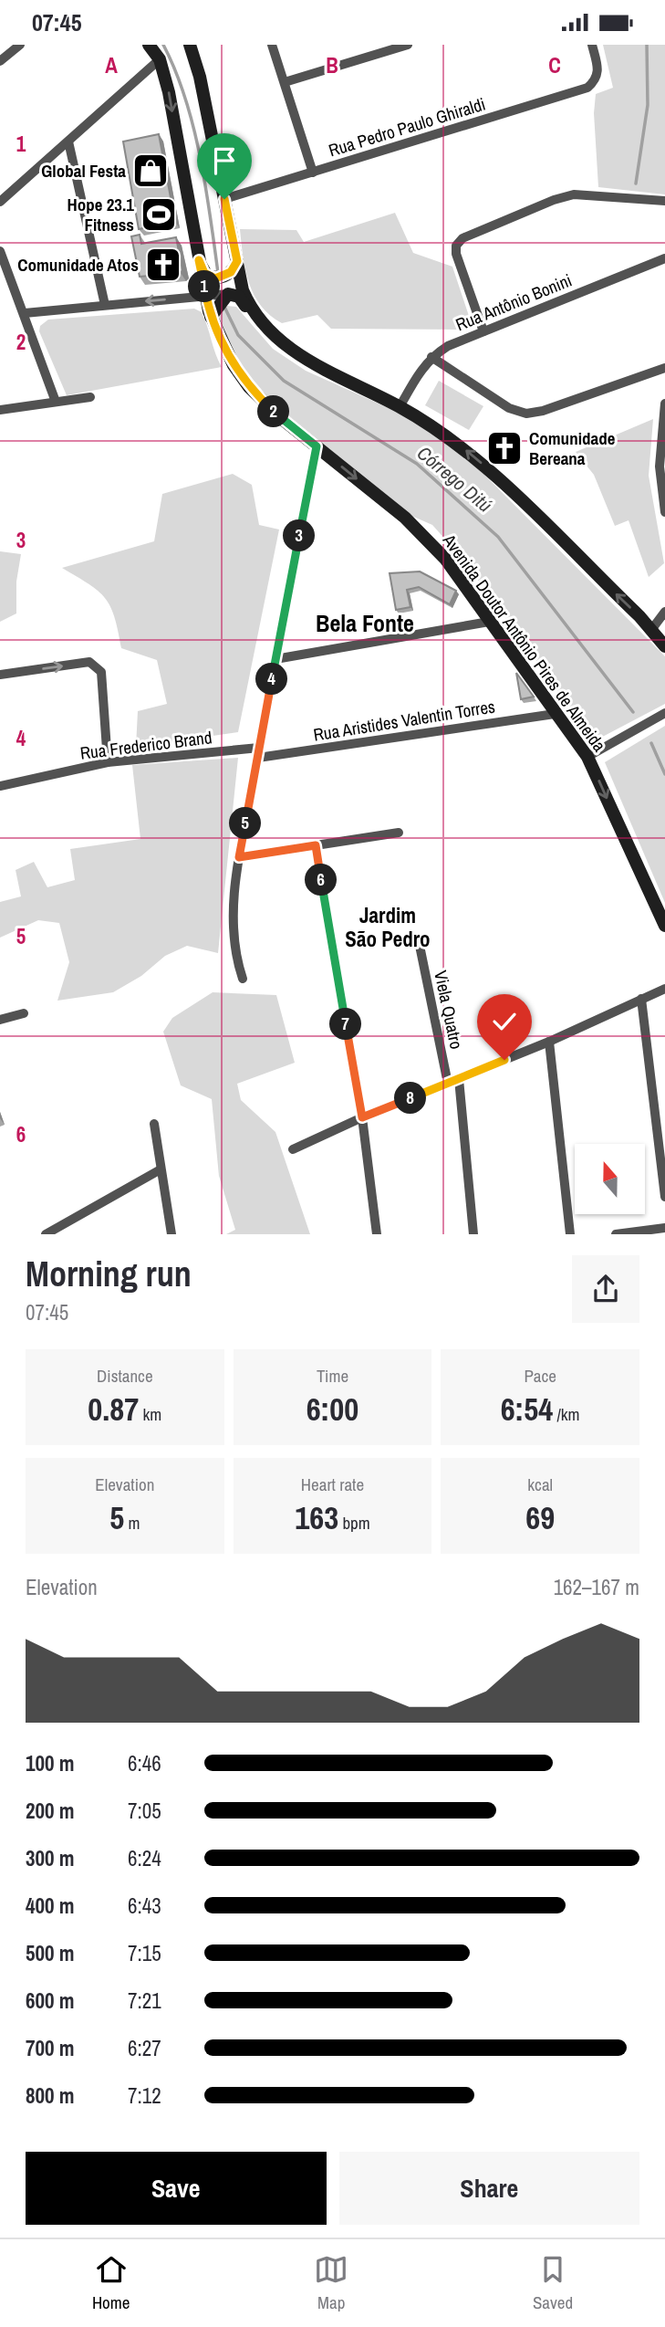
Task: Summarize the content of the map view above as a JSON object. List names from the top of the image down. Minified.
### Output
{"streets":{"main road":["Avenida Doutor Antônio Pires de Almeida"],"street":["Rua Pedro Paulo Ghiraldi","Rua Antônio Bonini","Rua Aristides Valentin Torres","Rua Frederico Brand","Viela Quatro"]},"crossings":[["Avenida Doutor Antônio Pires de Almeida","Rua Aristides Valentin Torres"],["Rua Aristides Valentin Torres","Rua Frederico Brand"]],"districts":["Bela Fonte","Jardim São Pedro"],"water":["Córrego Ditú"],"places":{"shop":["Global Festa"],"sports":["Hope 23.1 Fitness"],"church":["Comunidade Atos","Comunidade Bereana"]},"north":"top","page":{"status":"07:45","pins":["1","2","3","4","5","6","7","8"],"heading":["Morning run","07:45"],"stats":[["Distance","0.87 km"],["Time","6:00"],["Pace","6:54 /km"],["Elevation","5 m"],["Heart rate","163 bpm"],["kcal","69"]],"chart":["Elevation","162–167 m"],"list":[{"name":"100 m","note":"6:46"},{"name":"200 m","note":"7:05"},{"name":"300 m","note":"6:24"},{"name":"400 m","note":"6:43"},{"name":"500 m","note":"7:15"},{"name":"600 m","note":"7:21"},{"name":"700 m","note":"6:27"},{"name":"800 m","note":"7:12"}],"buttons":["Save","Share"],"tabs":["Home","Map","Saved"]},"grid":{"columns":["A","B","C"],"rows":["1","2","3","4","5","6"]}}
